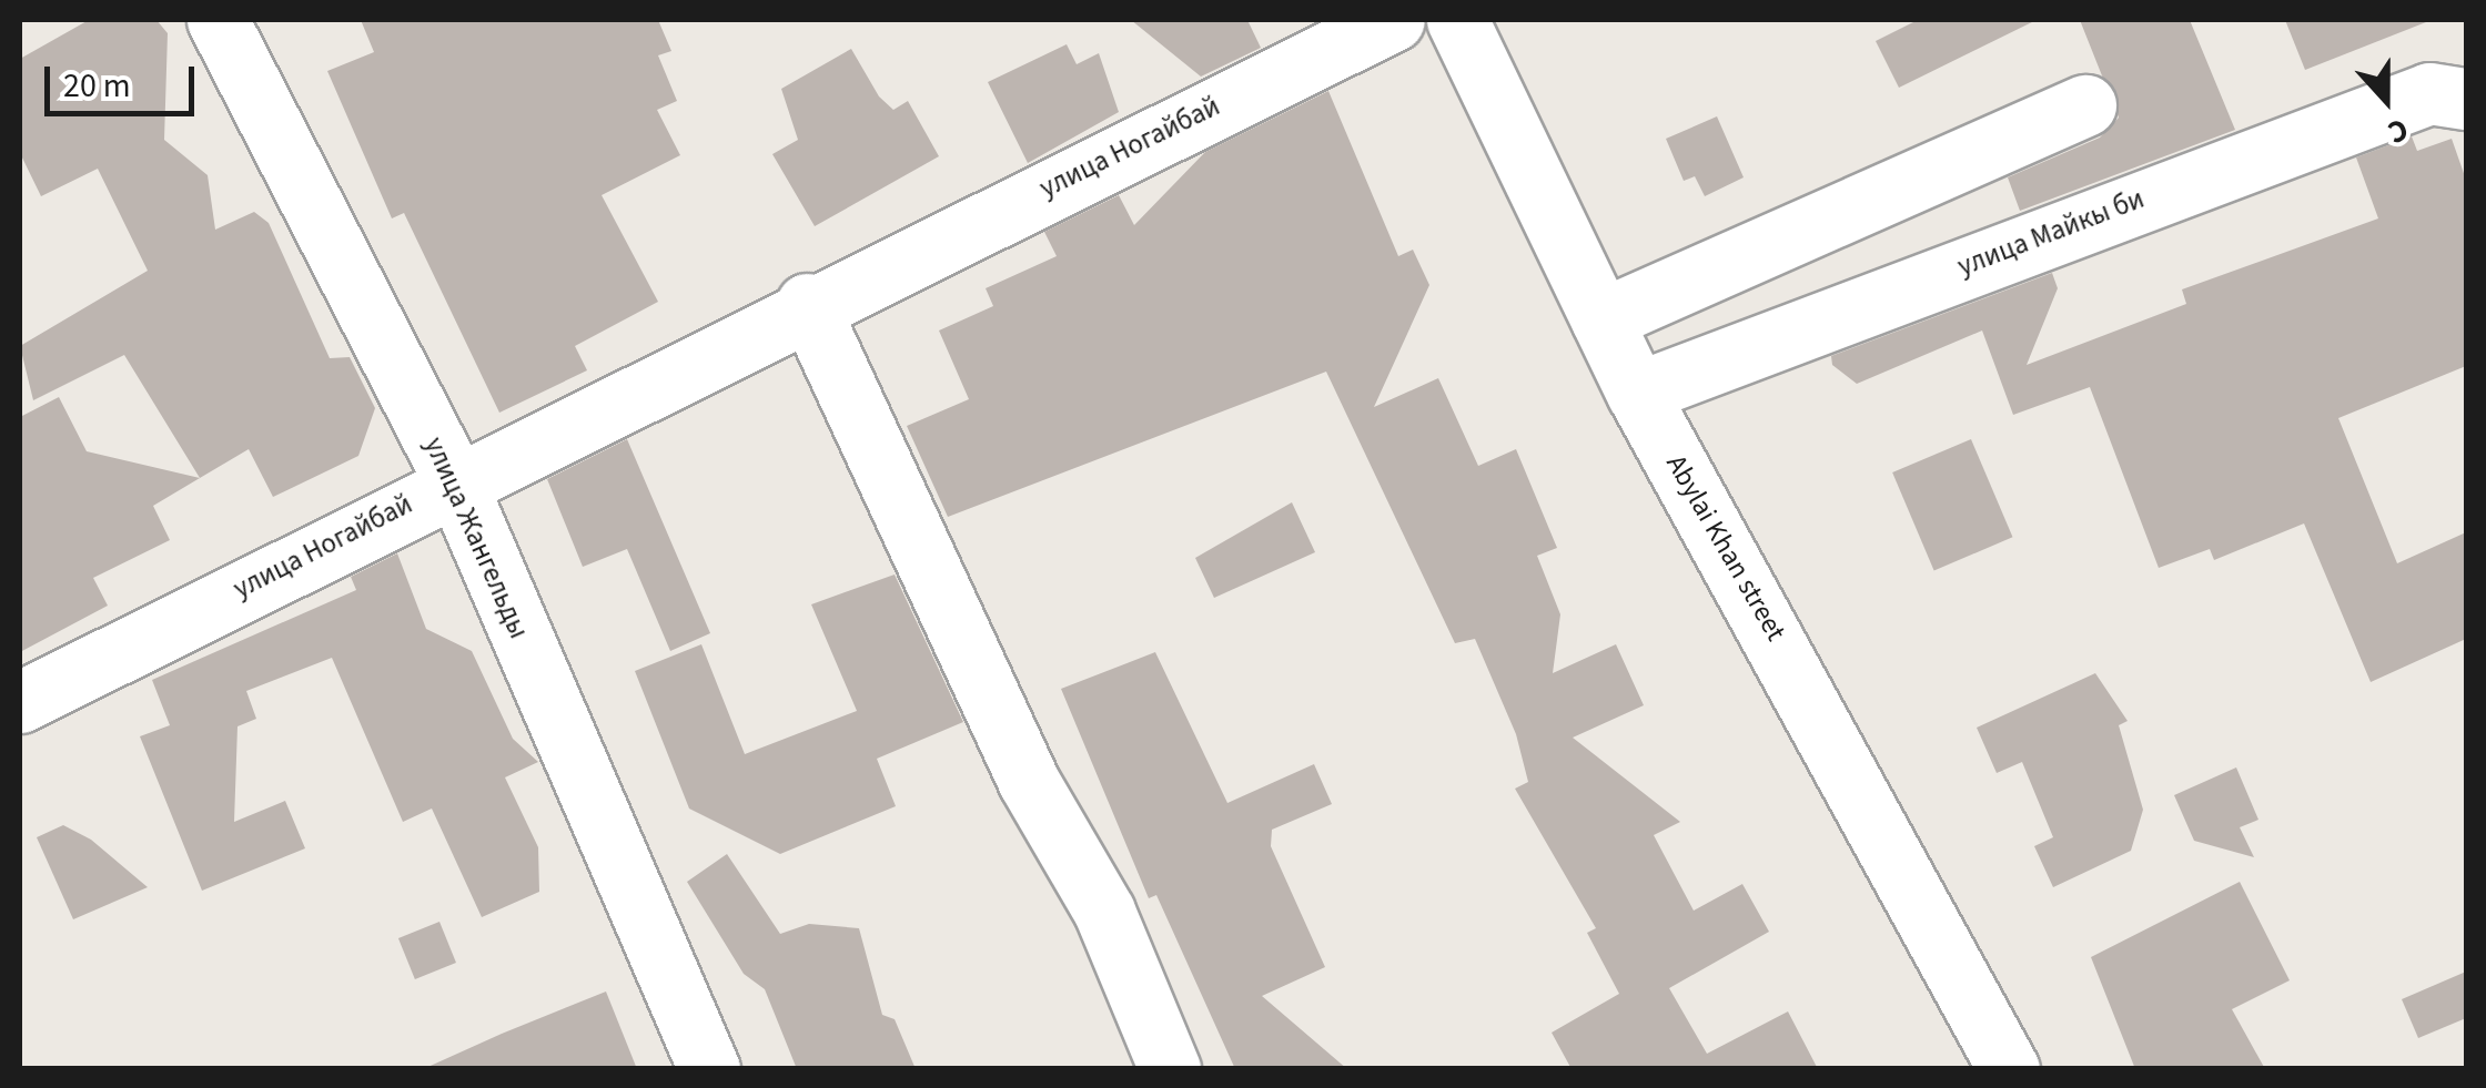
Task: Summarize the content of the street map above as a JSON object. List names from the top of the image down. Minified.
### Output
{"streets":{"street":["улица Ногайбай","улица Майкы би","улица Жангельды","Abylai Khan street"]},"crossings":[["улица Ногайбай","улица Жангельды"],["улица Майкы би","Abylai Khan street"]],"scale_bar":"20 m","north":"bottom"}
